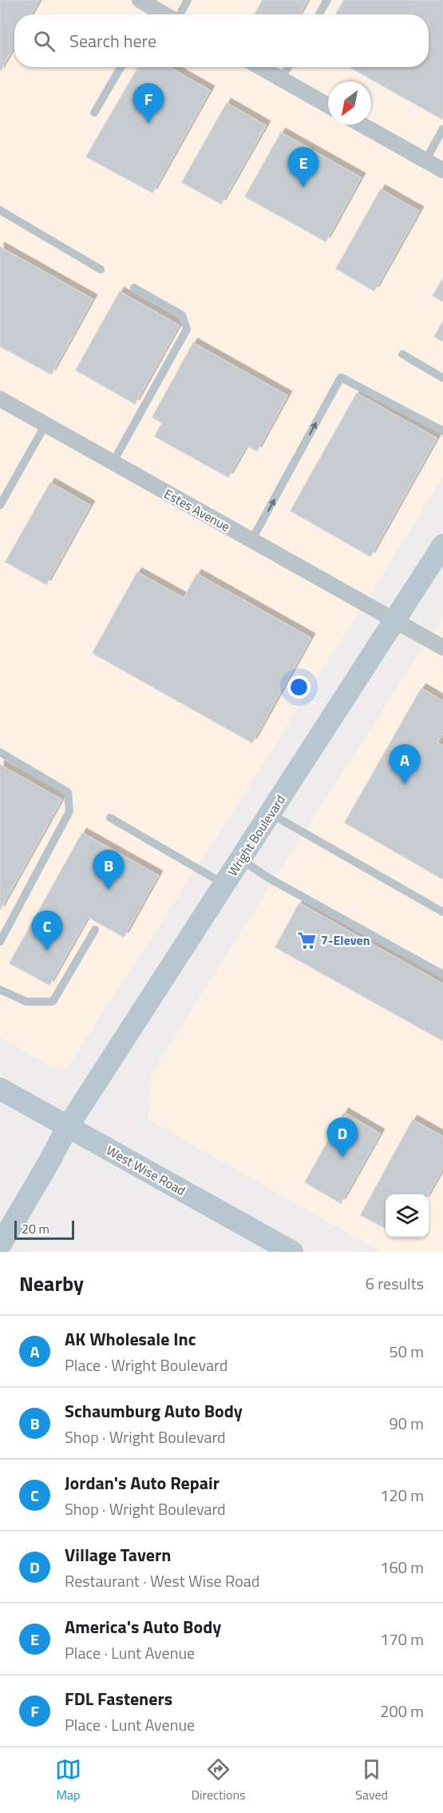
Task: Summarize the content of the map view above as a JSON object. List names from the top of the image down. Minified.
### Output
{"streets":{"street":["Estes Avenue","Wright Boulevard","West Wise Road"]},"crossings":[["Estes Avenue","Wright Boulevard"],["Wright Boulevard","West Wise Road"]],"places":{"supermarket":["7-Eleven"]},"scale_bar":"20 m","north":"bottom left","page":{"search":"Search here","pins":["F","E","A","B","C","D"],"scale":"20 m","heading":["Nearby","6 results"],"list":[{"mark":"A","name":"AK Wholesale Inc","note":"Place · Wright Boulevard","value":"50 m"},{"mark":"B","name":"Schaumburg Auto Body","note":"Shop · Wright Boulevard","value":"90 m"},{"mark":"C","name":"Jordan's Auto Repair","note":"Shop · Wright Boulevard","value":"120 m"},{"mark":"D","name":"Village Tavern","note":"Restaurant · West Wise Road","value":"160 m"},{"mark":"E","name":"America's Auto Body","note":"Place · Lunt Avenue","value":"170 m"},{"mark":"F","name":"FDL Fasteners","note":"Place · Lunt Avenue","value":"200 m"}],"nav":["Map","Directions","Saved"]}}
